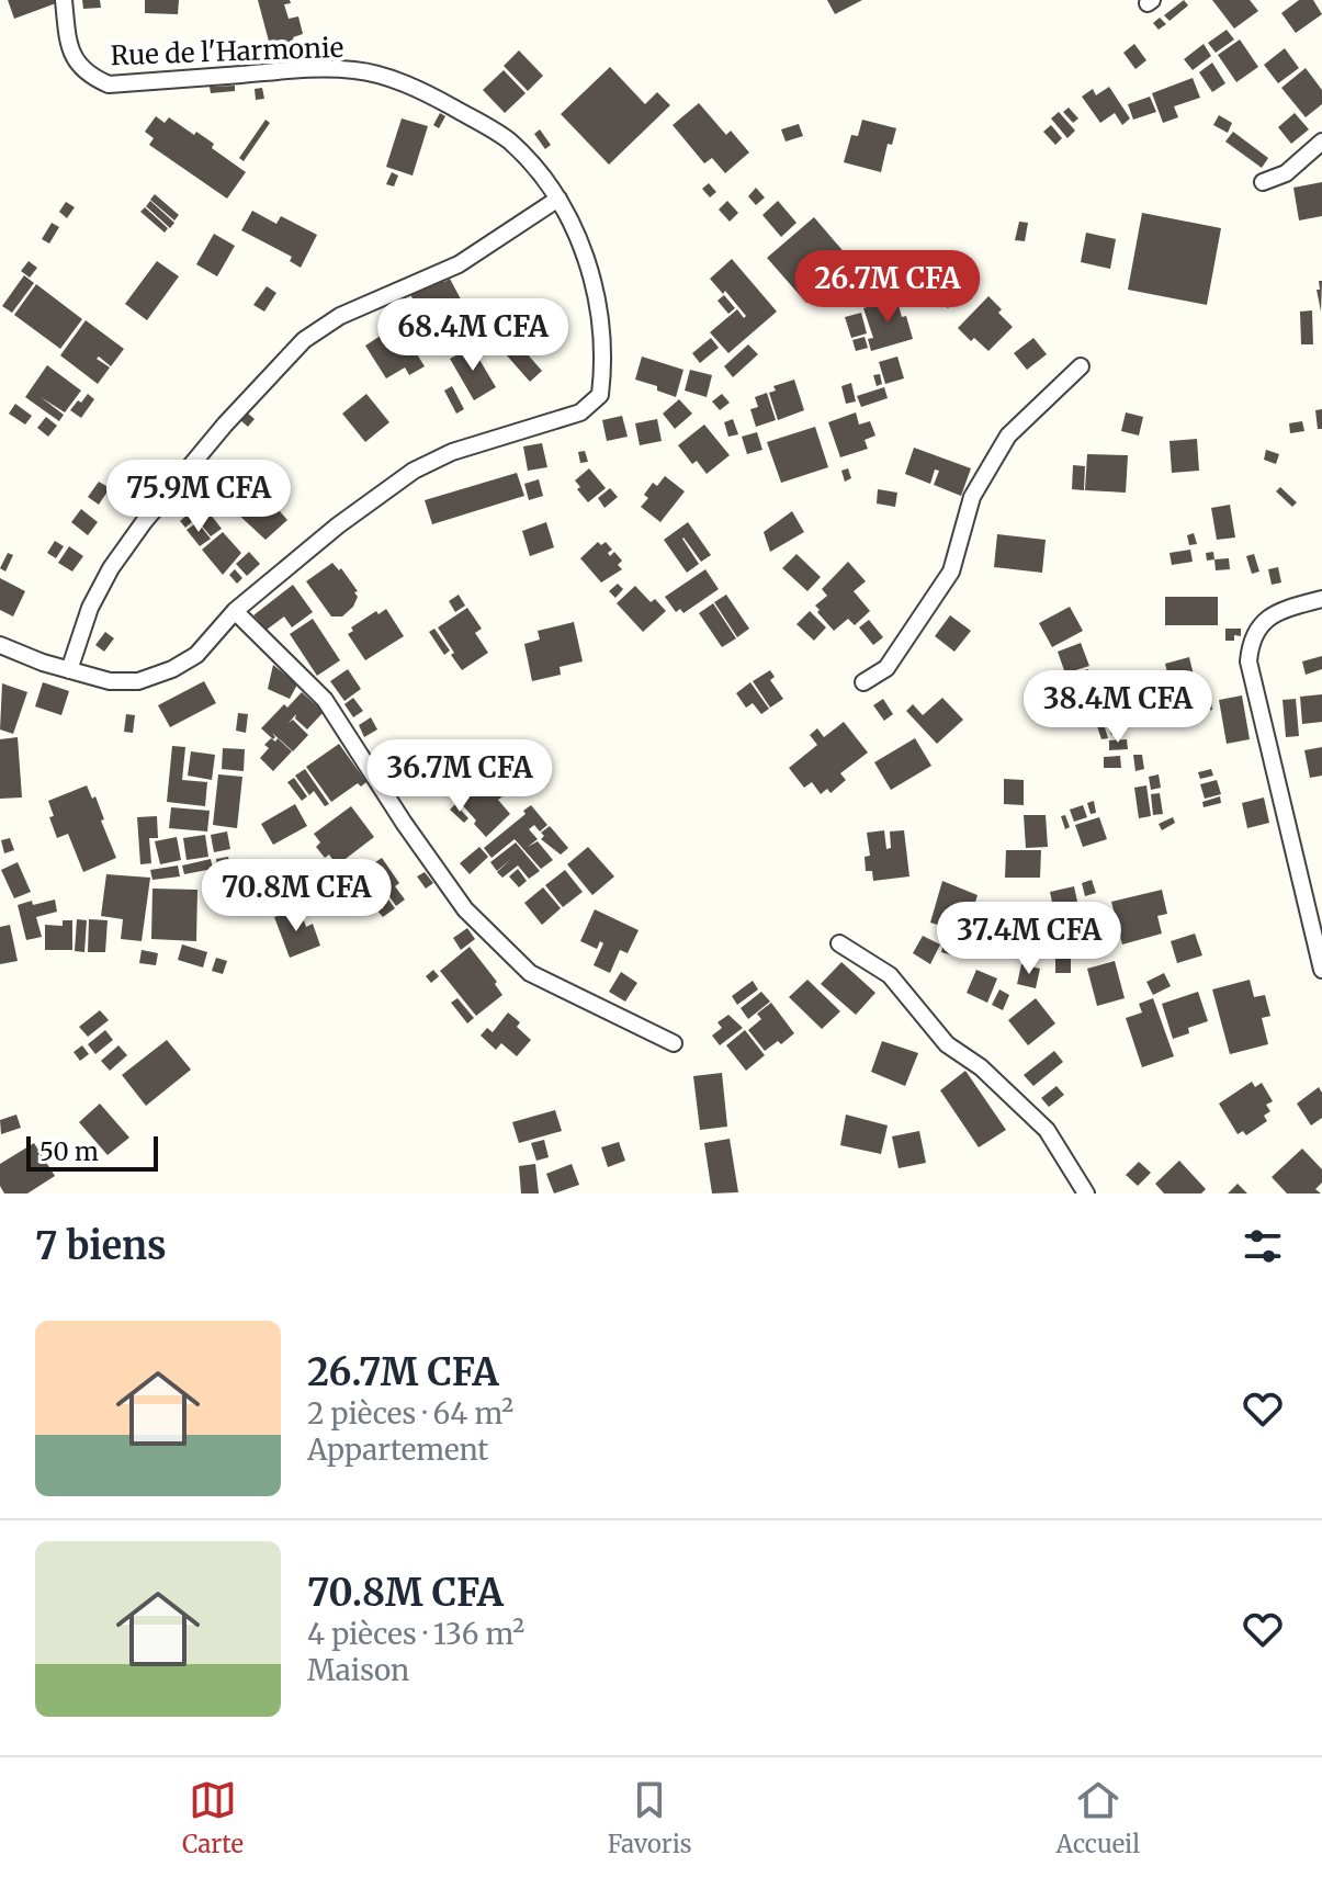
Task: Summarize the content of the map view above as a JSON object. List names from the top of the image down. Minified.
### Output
{"streets":{"street":["Rue de l'Harmonie"]},"scale_bar":"50 m","page":{"price":["26.7M CFA","68.4M CFA","75.9M CFA","38.4M CFA","36.7M CFA","70.8M CFA","37.4M CFA"],"scale":"50 m","heading":"7 biens","list":[{"name":"26.7M CFA","note":"2 pièces · 64 m² · Appartement"},{"name":"70.8M CFA","note":"4 pièces · 136 m² · Maison"}],"tabs":["Carte","Favoris","Accueil"]}}
